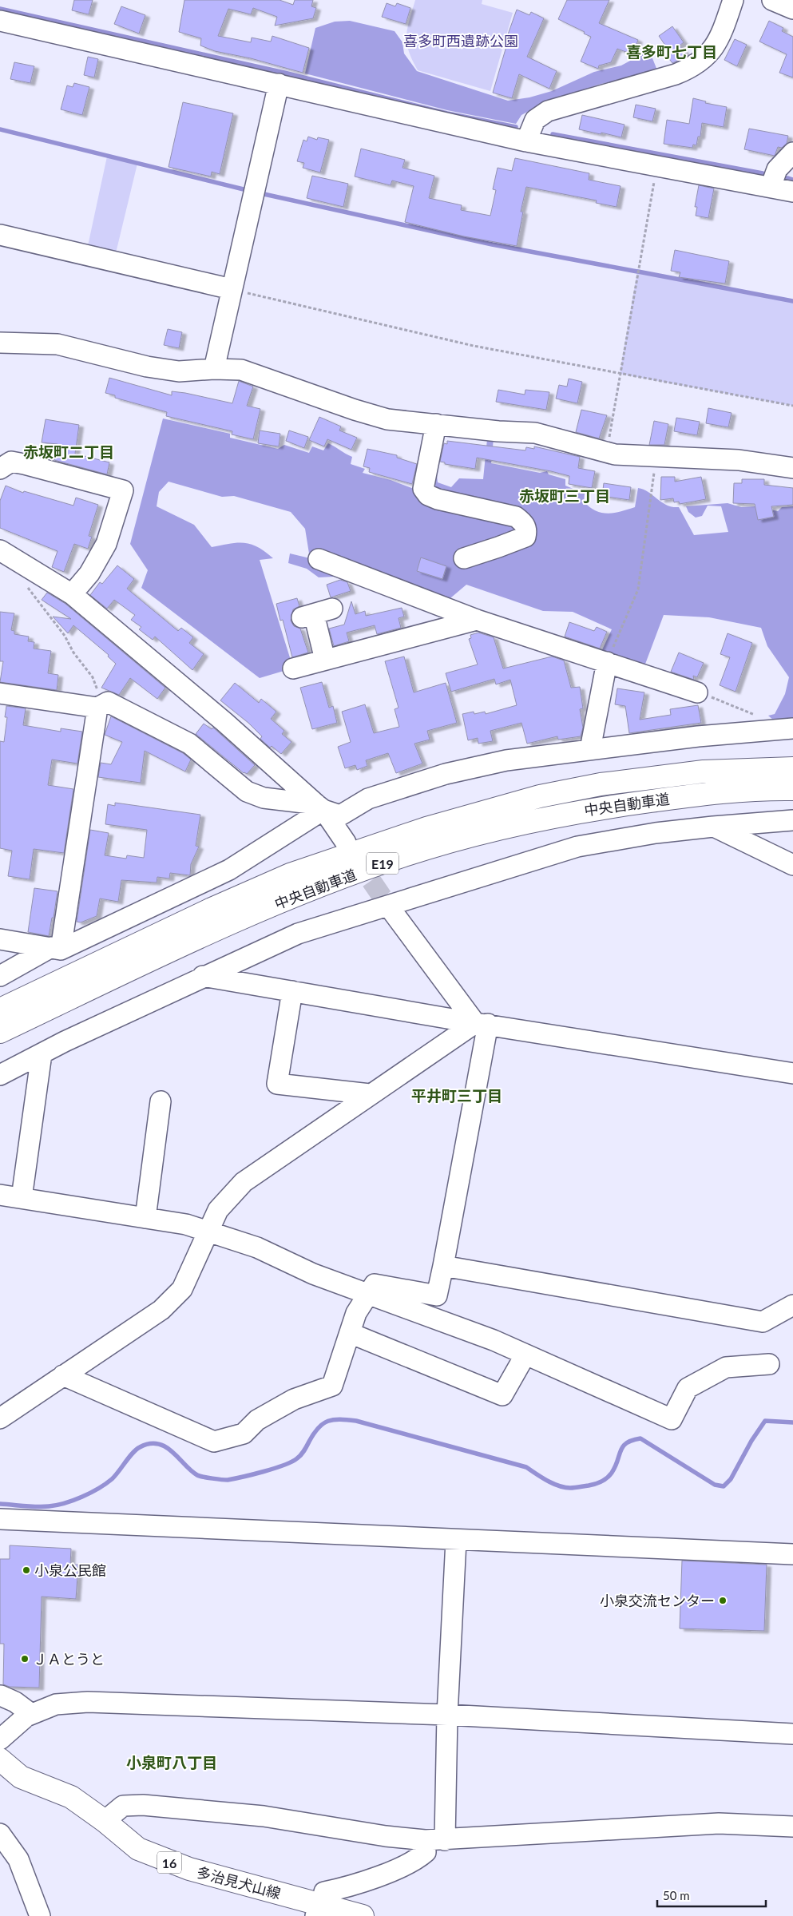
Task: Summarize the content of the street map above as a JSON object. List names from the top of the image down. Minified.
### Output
{"streets":{"main road":["中央自動車道","E19","16","多治見犬山線"]},"districts":["喜多町七丁目","赤坂町二丁目","赤坂町三丁目","平井町三丁目","小泉町八丁目"],"parks":["喜多町西遺跡公園"],"places":["小泉公民館","小泉交流センター","ＪＡとうと"],"scale_bar":"50 m"}
